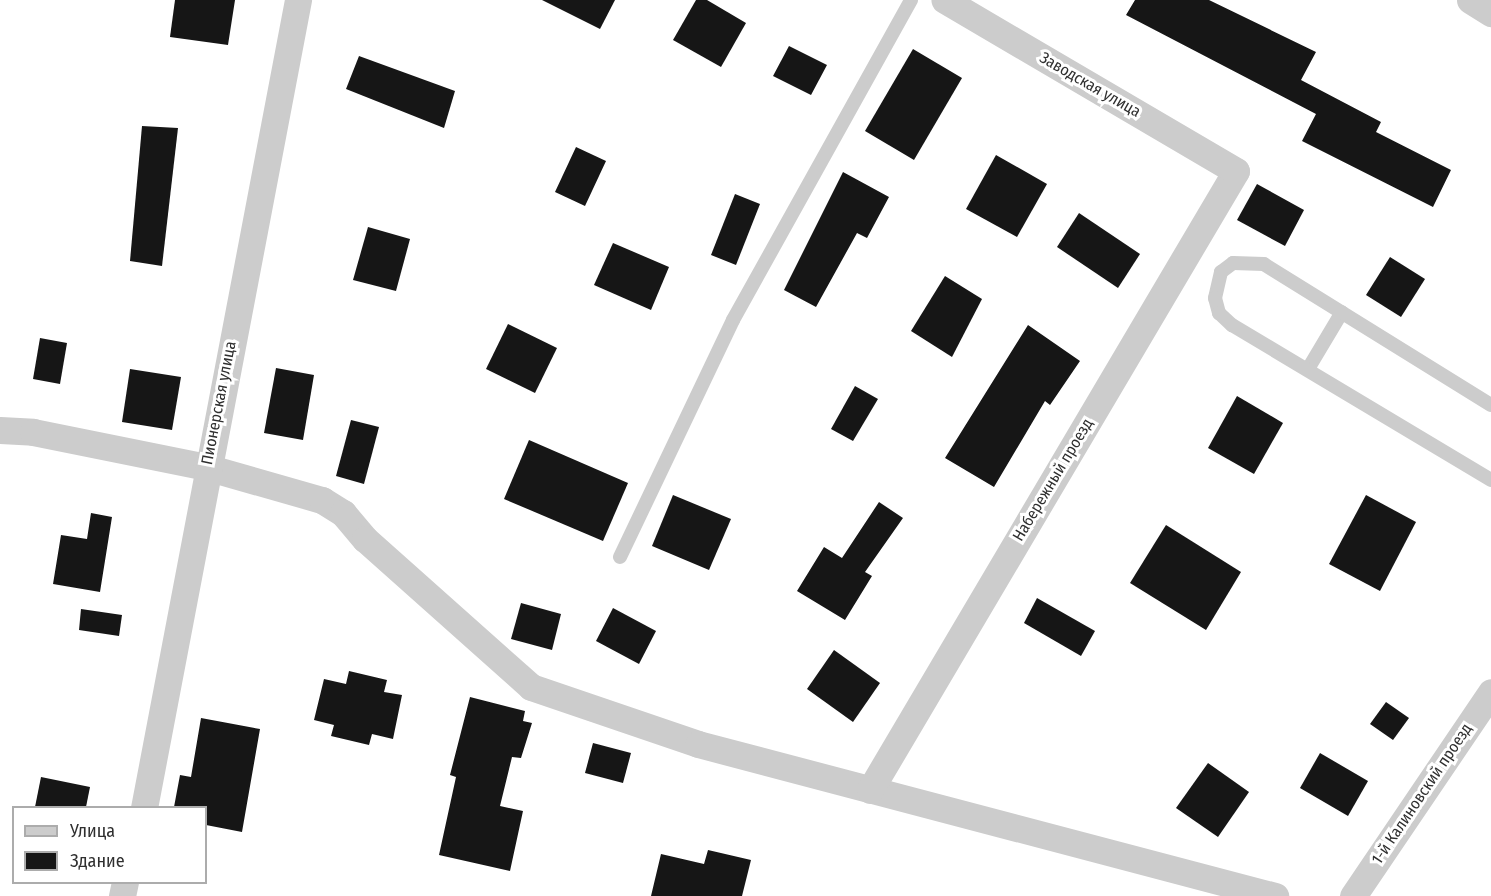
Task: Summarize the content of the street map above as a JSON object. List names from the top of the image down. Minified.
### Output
{"streets":{"street":["Заводская улица","Пионерская улица","Набережный проезд","1-й Калиновский проезд"]},"crossings":[["Заводская улица","Набережный проезд"]],"legend":["Улица","Здание"]}
